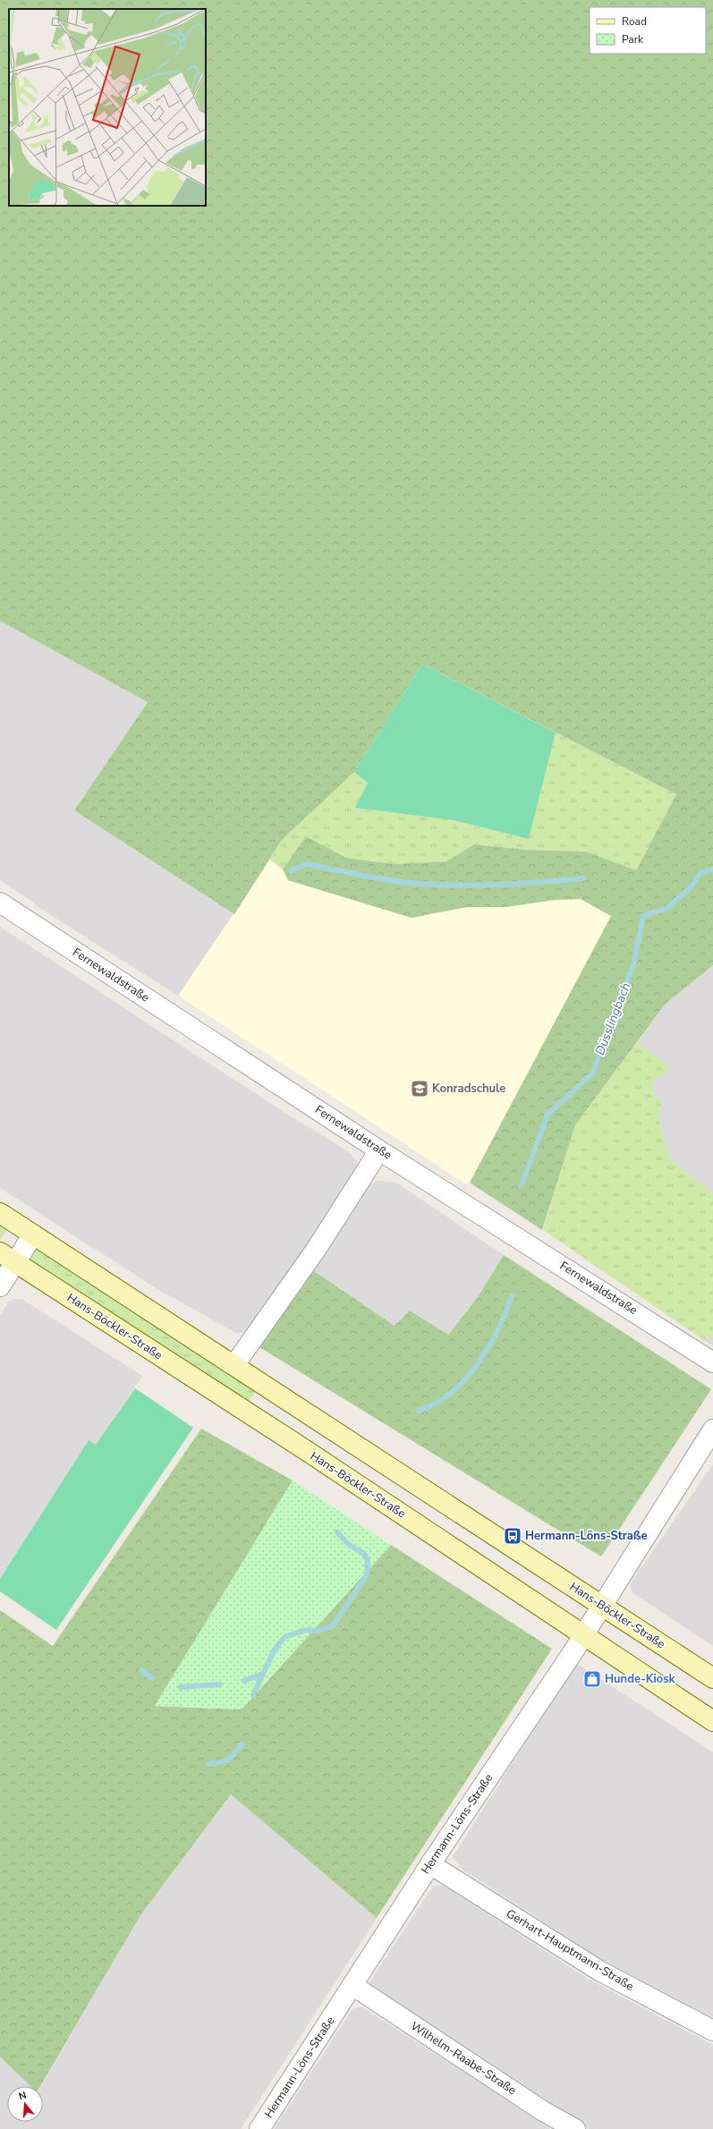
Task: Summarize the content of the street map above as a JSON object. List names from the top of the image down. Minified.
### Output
{"streets":{"main road":["Hans-Böckler-Straße"],"street":["Fernewaldstraße","Hermann-Löns-Straße","Gerhart-Hauptmann-Straße","Wilhelm-Raabe-Straße"]},"crossings":[["Hans-Böckler-Straße","Hermann-Löns-Straße"],["Hermann-Löns-Straße","Gerhart-Hauptmann-Straße"],["Hermann-Löns-Straße","Wilhelm-Raabe-Straße"]],"water":["Düsslingbach"],"places":{"school or university":["Konradschule"],"bus stop":["Hermann-Löns-Straße"],"shop":["Hunde-Kiosk"]},"legend":["Road","Park"],"north":"top"}
